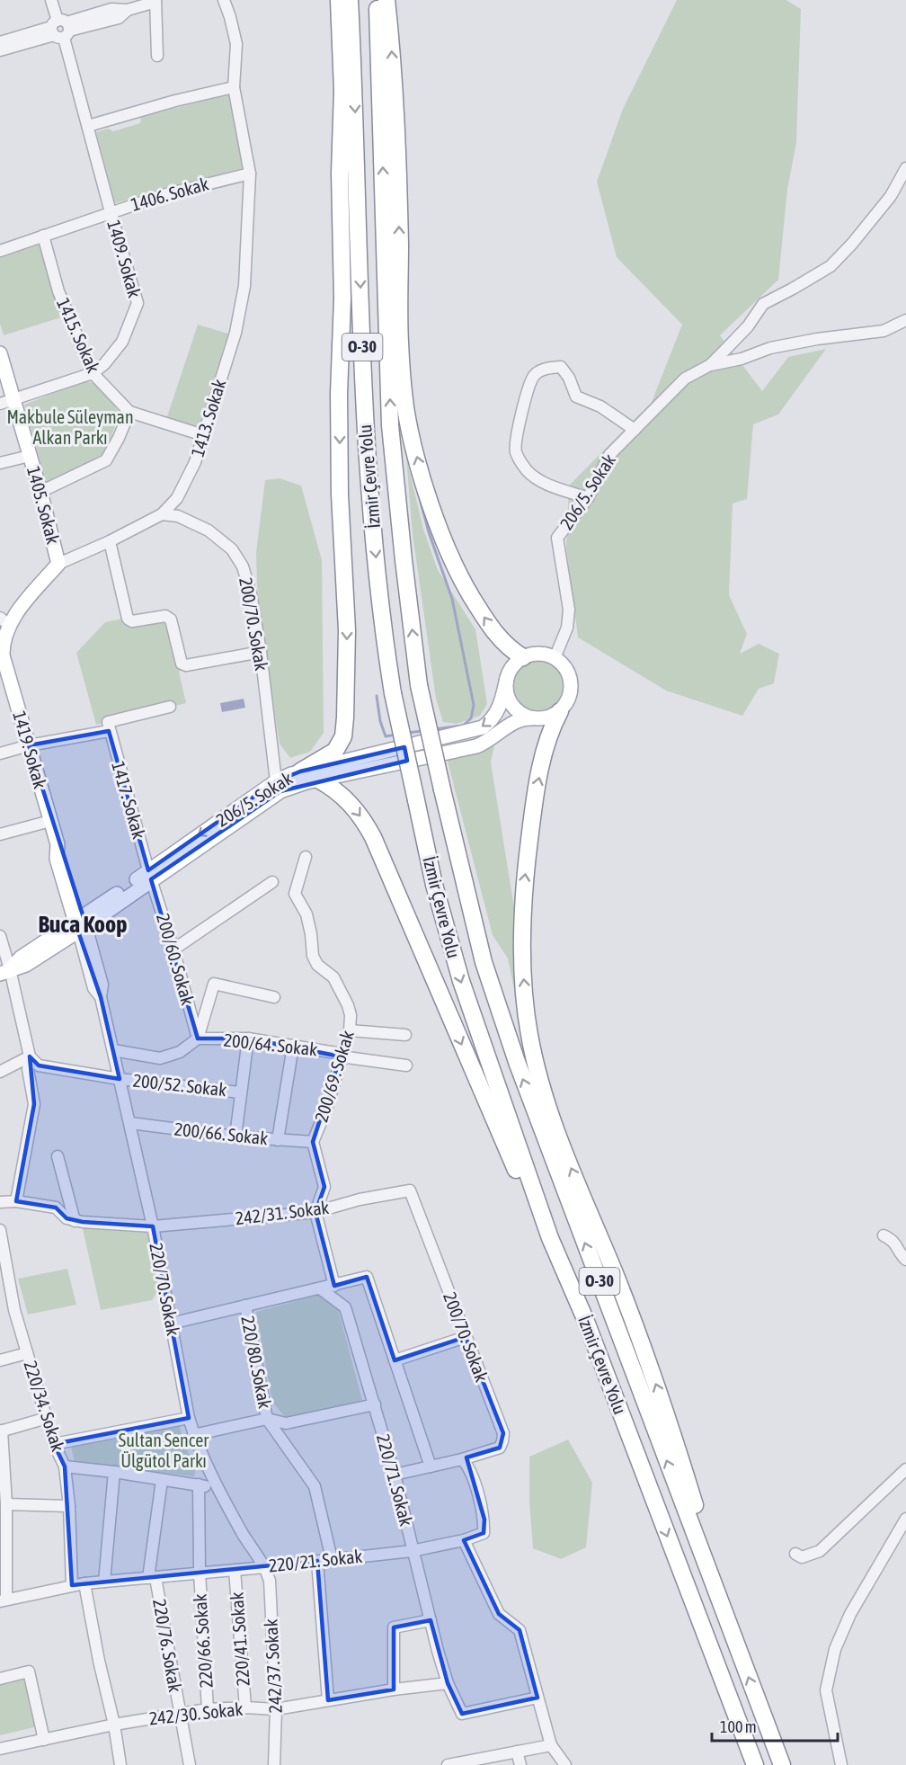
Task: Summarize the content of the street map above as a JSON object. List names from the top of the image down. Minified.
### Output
{"streets":{"highway":["O-30","İzmir Çevre Yolu"],"main road":["1413. Sokak","206/5. Sokak","1405. Sokak","1419. Sokak"],"street":["1406. Sokak","1409. Sokak","1415. Sokak","200/70. Sokak","1417. Sokak","200/60. Sokak","200/64. Sokak","200/69. Sokak","200/52. Sokak","200/66. Sokak","242/31. Sokak","220/70. Sokak","220/80. Sokak","220/34. Sokak","220/71. Sokak","220/21. Sokak","220/41. Sokak","220/66. Sokak","220/76. Sokak","242/37. Sokak","242/30. Sokak"]},"crossings":[["1406. Sokak","1409. Sokak"],["1406. Sokak","1415. Sokak"],["1406. Sokak","1413. Sokak"],["1409. Sokak","1415. Sokak"],["1409. Sokak","1405. Sokak"],["1415. Sokak","1413. Sokak"],["1413. Sokak","1405. Sokak"],["1413. Sokak","200/70. Sokak"],["1413. Sokak","1419. Sokak"],["206/5. Sokak","200/70. Sokak"],["206/5. Sokak","1419. Sokak"],["206/5. Sokak","1417. Sokak"],["206/5. Sokak","200/60. Sokak"],["206/5. Sokak","220/70. Sokak"],["200/70. Sokak","242/31. Sokak"],["200/70. Sokak","220/21. Sokak"],["1419. Sokak","220/70. Sokak"],["1417. Sokak","200/60. Sokak"],["200/60. Sokak","200/64. Sokak"],["200/64. Sokak","200/69. Sokak"],["200/69. Sokak","200/66. Sokak"],["200/69. Sokak","242/31. Sokak"],["200/52. Sokak","220/70. Sokak"],["200/66. Sokak","220/70. Sokak"],["242/31. Sokak","220/70. Sokak"],["220/70. Sokak","220/80. Sokak"],["220/70. Sokak","220/21. Sokak"],["220/70. Sokak","242/37. Sokak"],["220/80. Sokak","220/71. Sokak"],["220/80. Sokak","220/21. Sokak"],["220/34. Sokak","220/21. Sokak"],["220/71. Sokak","220/21. Sokak"],["220/71. Sokak","242/30. Sokak"],["220/21. Sokak","220/41. Sokak"],["220/21. Sokak","220/66. Sokak"],["220/21. Sokak","220/76. Sokak"],["220/21. Sokak","242/37. Sokak"],["220/41. Sokak","242/30. Sokak"],["220/66. Sokak","242/30. Sokak"],["220/76. Sokak","242/30. Sokak"],["242/37. Sokak","242/30. Sokak"]],"districts":["Buca Koop"],"parks":["Makbule Süleyman Alkan Parkı","Sultan Sencer Ülgütol Parkı"],"scale_bar":"100 m"}
